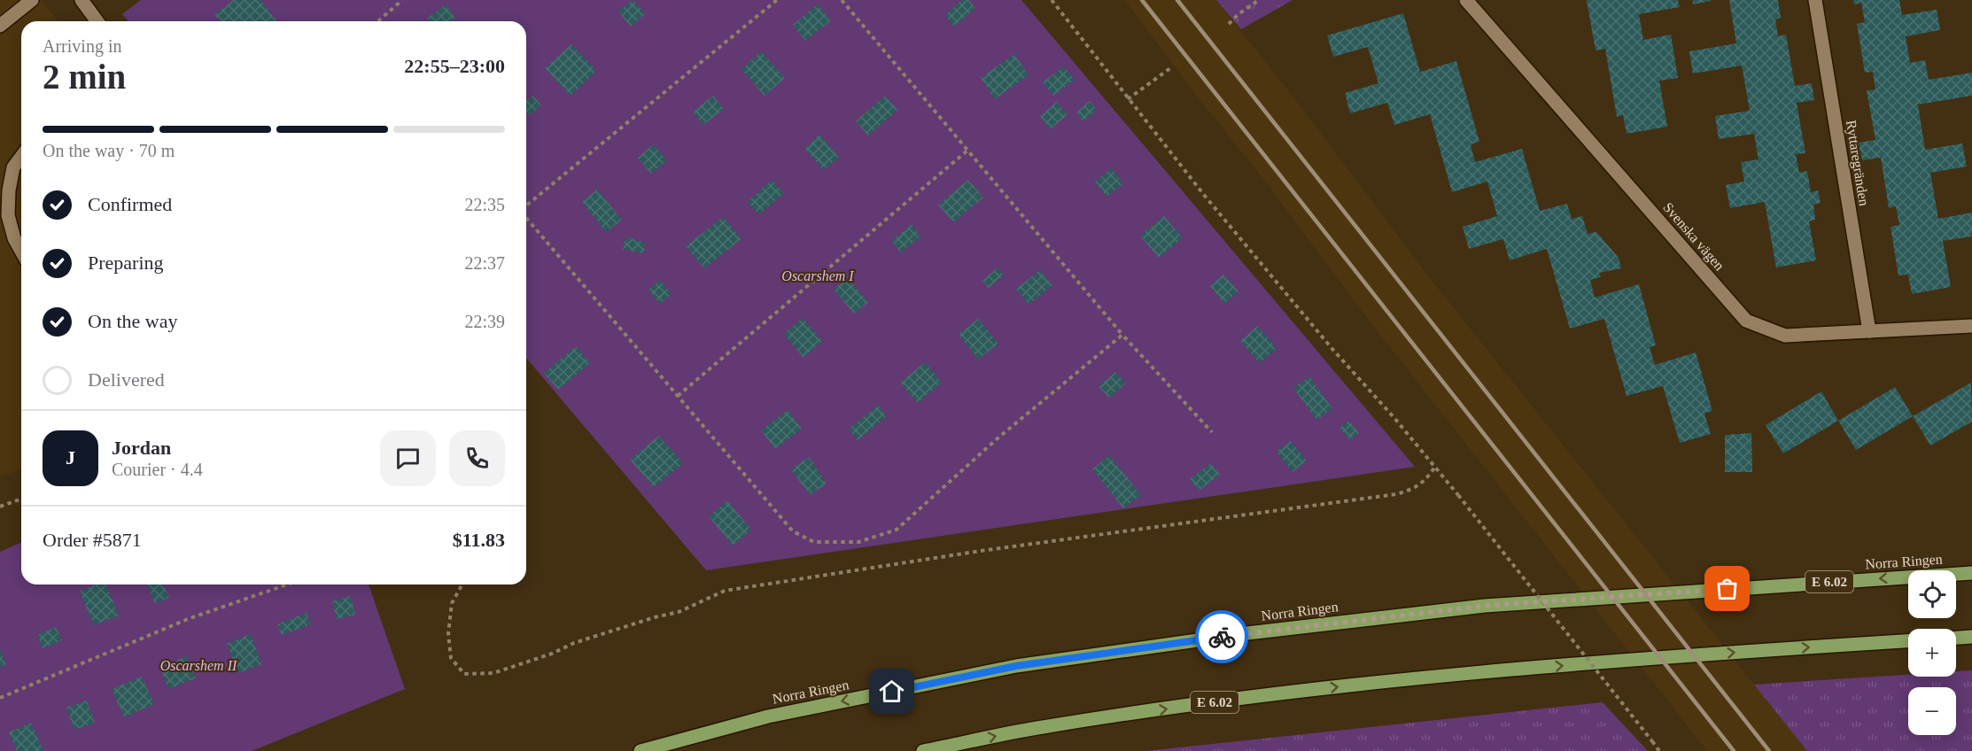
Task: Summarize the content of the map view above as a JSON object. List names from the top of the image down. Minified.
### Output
{"streets":{"main road":["Norra Ringen","E 6.02"],"street":["Ryttaregränden","Svenska vägen"]},"crossings":[["Ryttaregränden","Svenska vägen"]],"parks":["Oscarshem I","Oscarshem II"],"page":{"heading":["2 min","Arriving in","22:55–23:00"],"panel":["Jordan","Courier · 4.4","Order #5871","$11.83"],"bar":"On the way · 70 m","list":[["Confirmed","22:35"],["Preparing","22:37"],["On the way","22:39"],"Delivered"],"round":"J","map_buttons":["+","−"]}}
